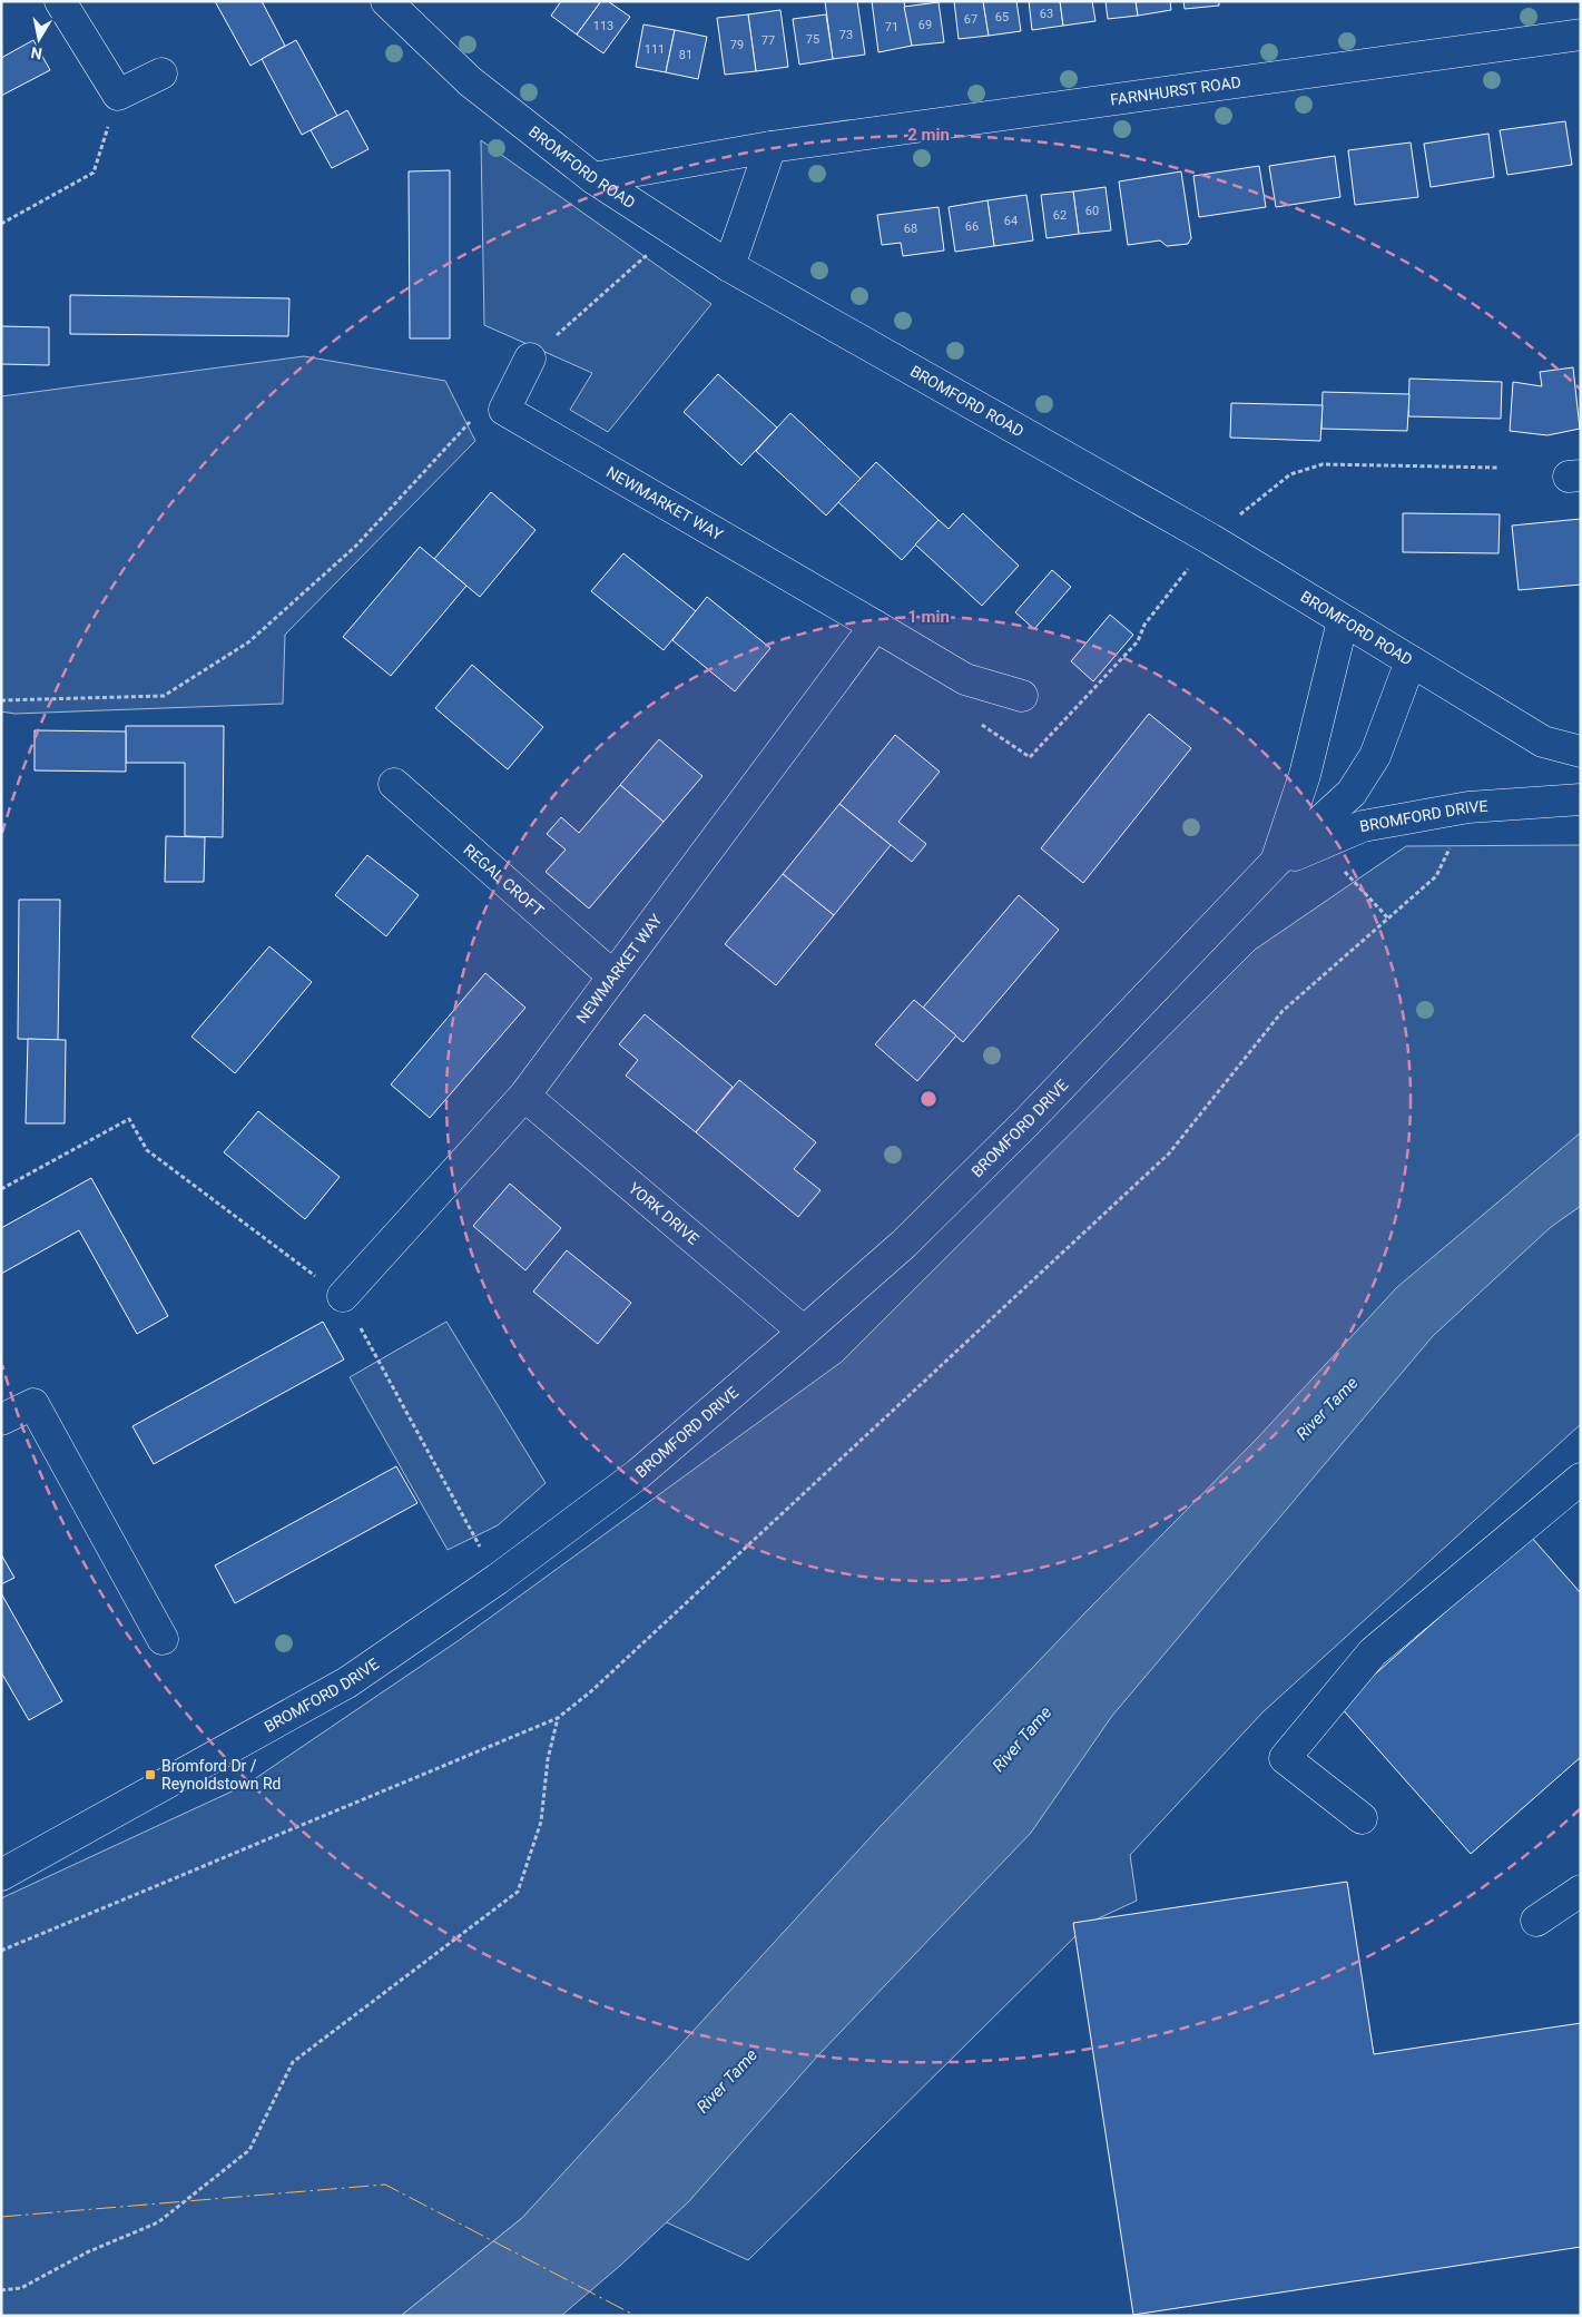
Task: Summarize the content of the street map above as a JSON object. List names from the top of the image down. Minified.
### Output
{"streets":{"street":["FARNHURST ROAD","BROMFORD ROAD","NEWMARKET WAY","BROMFORD DRIVE","REGAL CROFT","YORK DRIVE"]},"crossings":[["FARNHURST ROAD","BROMFORD ROAD"],["BROMFORD ROAD","BROMFORD DRIVE"],["NEWMARKET WAY","REGAL CROFT"],["NEWMARKET WAY","YORK DRIVE"],["BROMFORD DRIVE","YORK DRIVE"]],"water":["River Tame"],"places":{"transit":["Bromford Dr / Reynoldstown Rd"]},"house_numbers":["63","65","67","69","113","71","73","75","77","79","111","81","60","62","64","66","68"],"north":"bottom","rings":["2 min","1 min"]}
